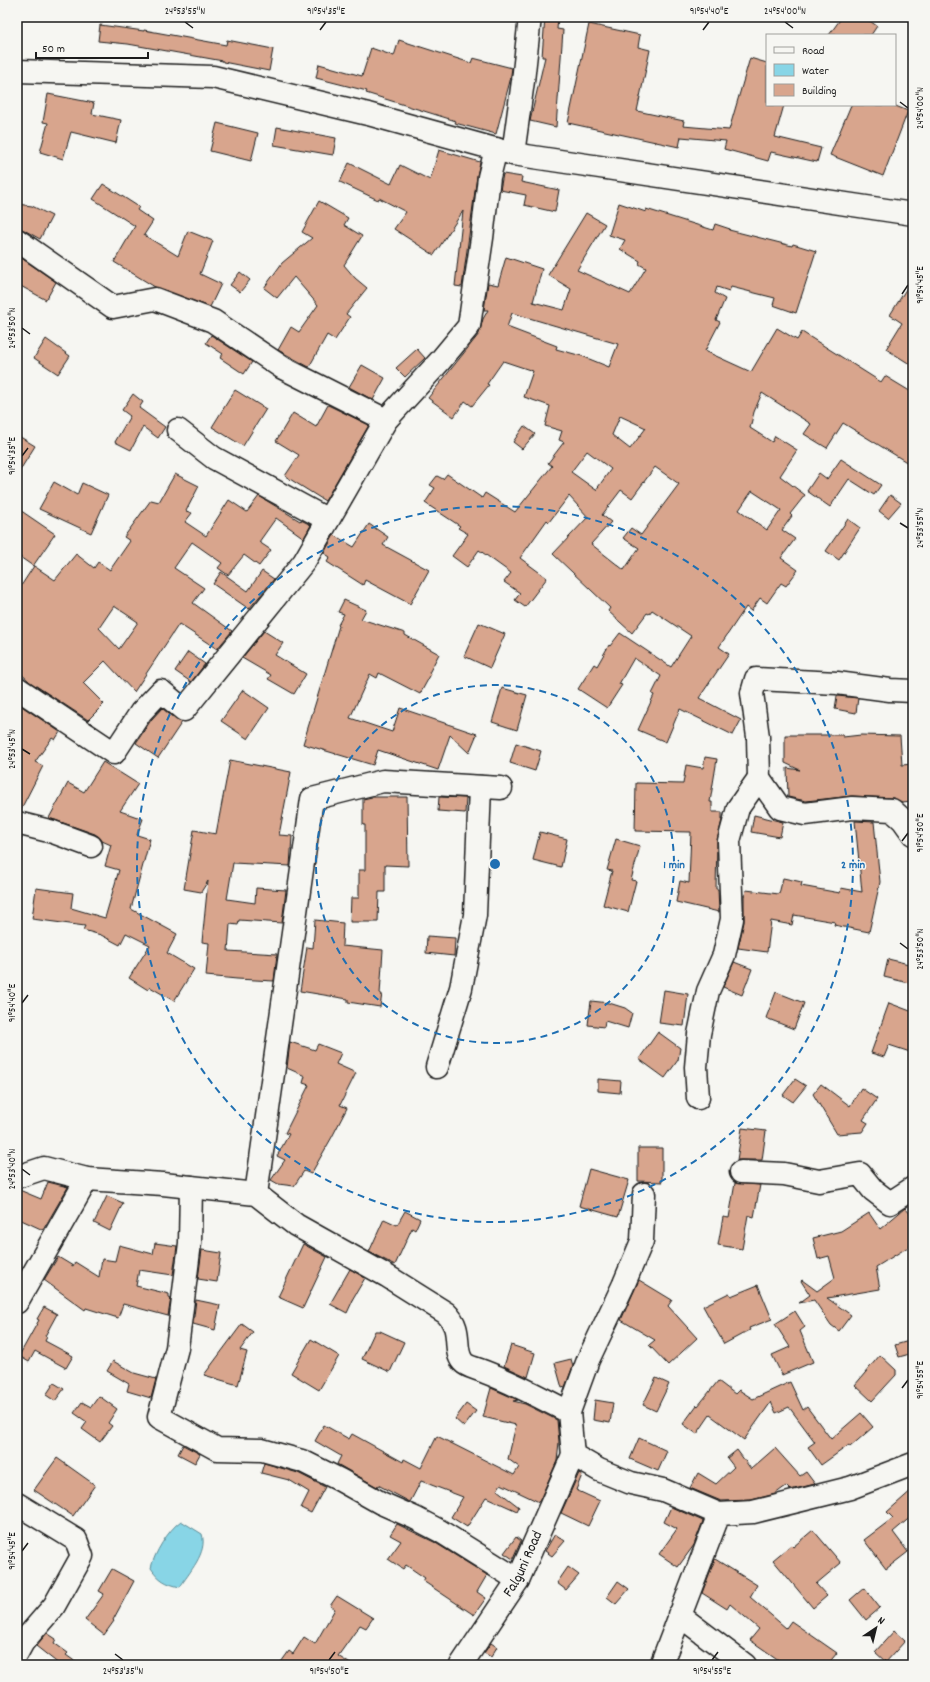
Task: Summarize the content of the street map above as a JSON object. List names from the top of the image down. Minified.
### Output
{"streets":{"main road":["Falguni Road"]},"legend":["Road","Water","Building"],"scale_bar":"50 m","north":"top right","coordinates":["24°53'55\"N","91°54'35\"E","91°54'40\"E","24°54'00\"N","91°54'45\"E","24°53'50\"N","24°53'45\"N","91°54'50\"E","24°53'40\"N","91°54'55\"E","24°53'35\"N"],"rings":["1 min","2 min"]}
